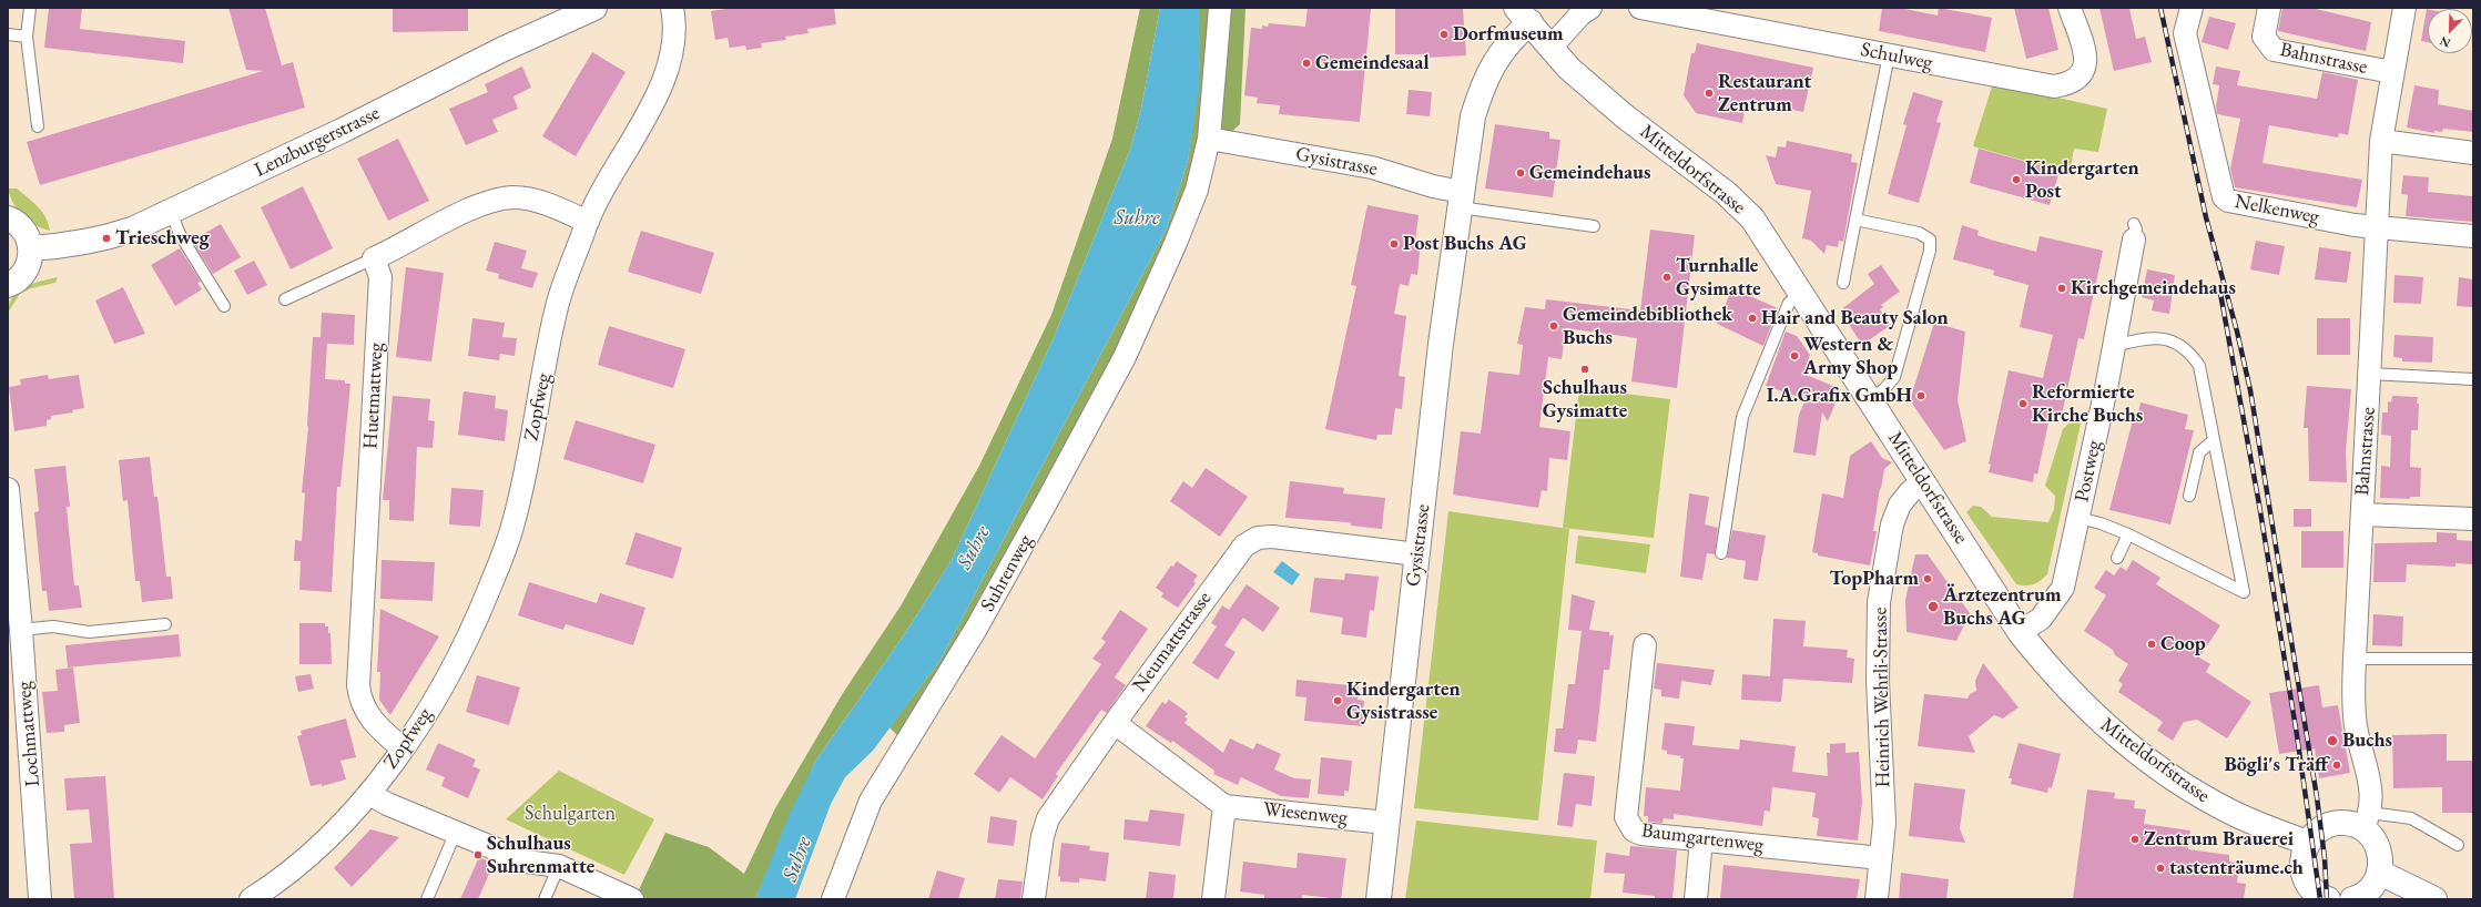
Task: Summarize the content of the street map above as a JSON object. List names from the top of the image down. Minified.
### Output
{"streets":{"main road":["Lenzburgerstrasse","Gysistrasse","Mitteldorfstrasse"],"street":["Schulweg","Bahnstrasse","Nelkenweg","Huetmattweg","Zopfweg","Postweg","Suhrenweg","Neumattstrasse","Heinrich Wehrli-Strasse","Lochmattweg","Wiesenweg","Baumgartenweg"]},"crossings":[["Bahnstrasse","Nelkenweg"],["Gysistrasse","Mitteldorfstrasse"],["Gysistrasse","Suhrenweg"],["Gysistrasse","Neumattstrasse"],["Gysistrasse","Wiesenweg"],["Mitteldorfstrasse","Postweg"],["Mitteldorfstrasse","Heinrich Wehrli-Strasse"],["Huetmattweg","Zopfweg"],["Heinrich Wehrli-Strasse","Baumgartenweg"]],"water":["Suhre"],"parks":["Schulgarten"],"places":["Dorfmuseum","Gemeindesaal","Restaurant Zentrum","Gemeindehaus","Kindergarten Post","Trieschweg","Post Buchs AG","Turnhalle Gysimatte","Kirchgemeindehaus","Hair and Beauty Salon","Gemeindebibliothek Buchs","Western & Army Shop","Schulhaus Gysimatte","I.A.Grafix GmbH","Reformierte Kirche Buchs","TopPharm","Ärztezentrum Buchs AG","Coop","Kindergarten Gysistrasse","Buchs","Bögli's Träff","Zentrum Brauerei","Schulhaus Suhrenmatte","tastenträume.ch"],"north":"bottom left"}
